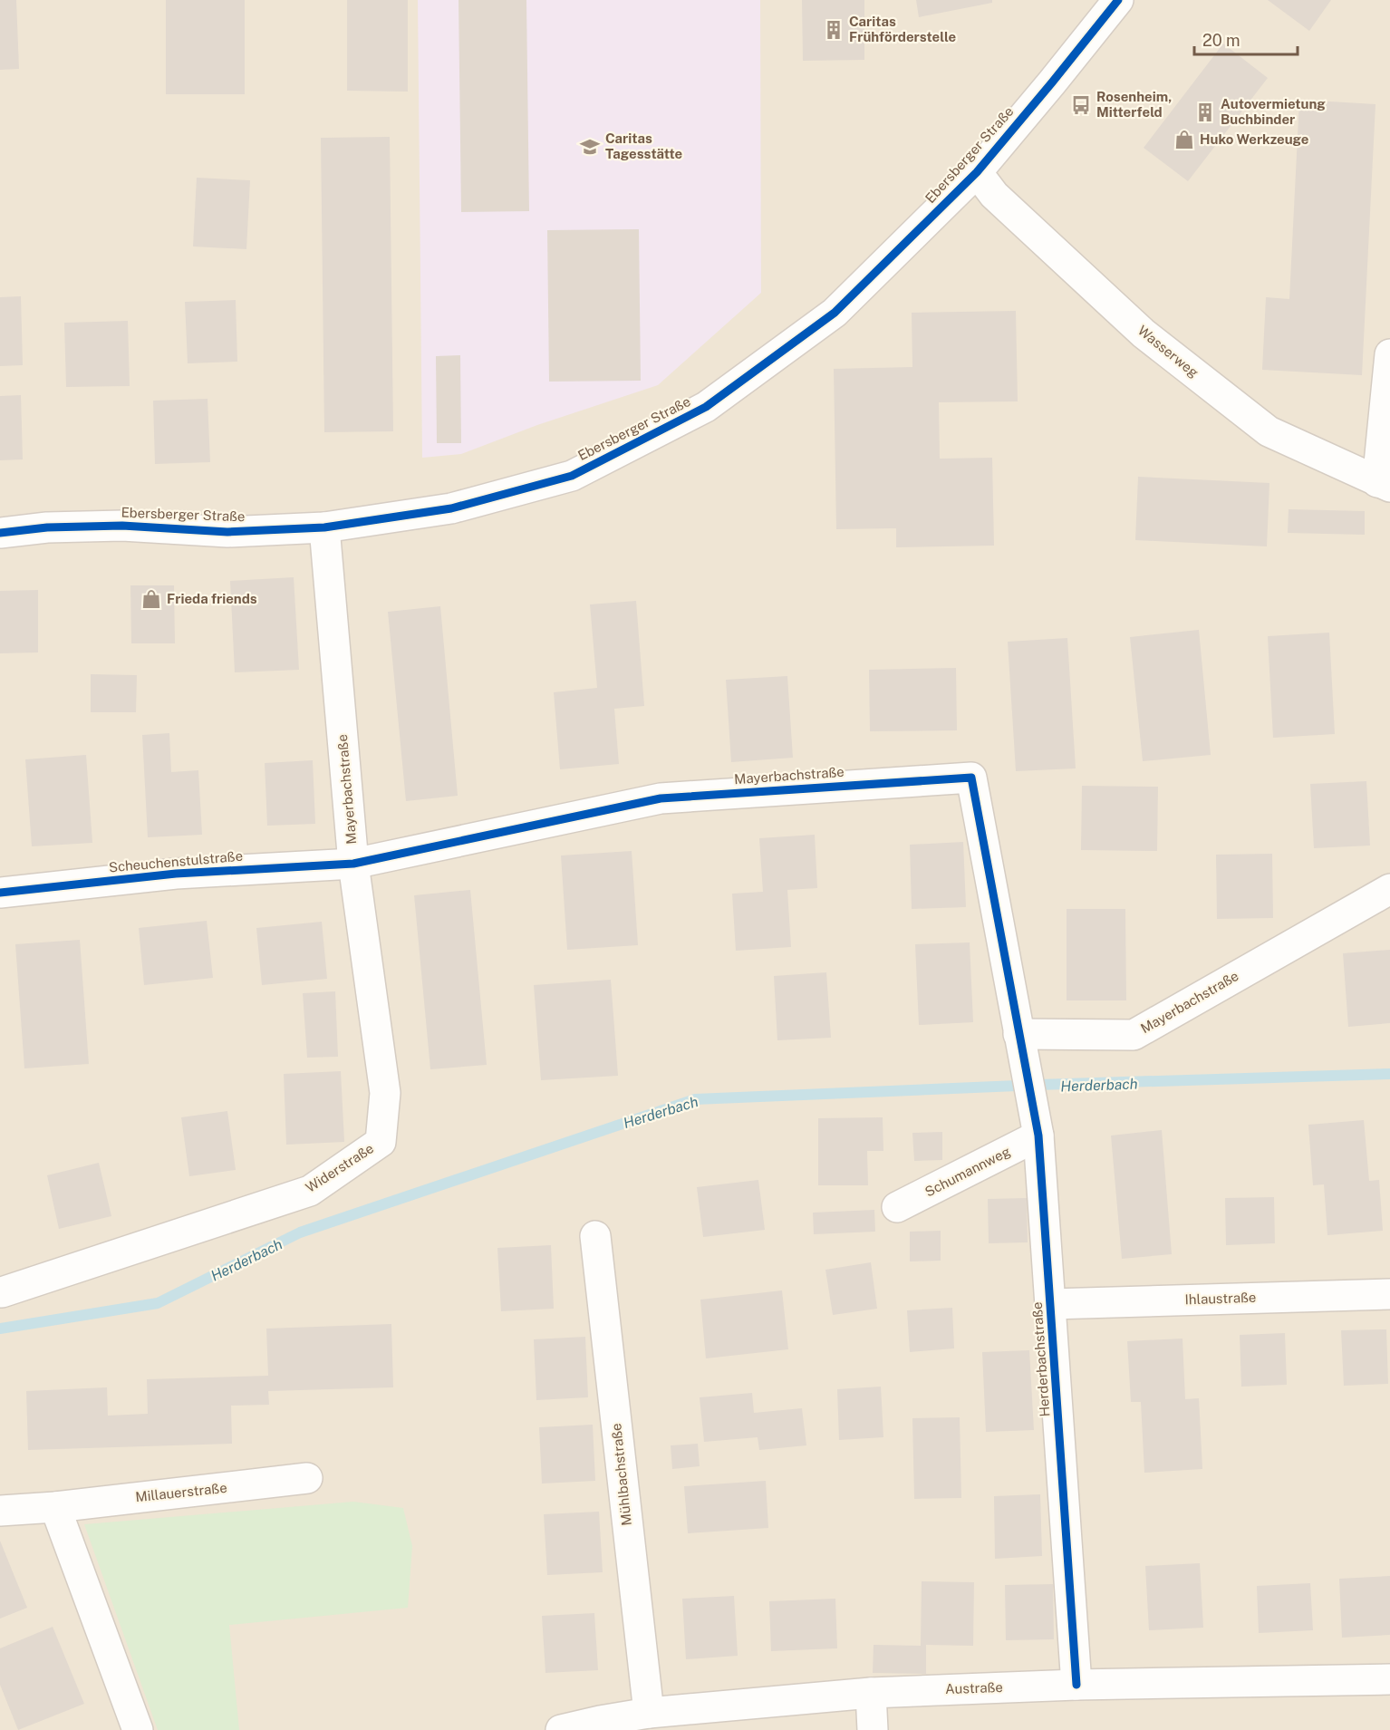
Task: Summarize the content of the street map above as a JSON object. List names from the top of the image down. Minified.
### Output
{"streets":{"street":["Ebersberger Straße","Wasserweg","Mayerbachstraße","Scheuchenstulstraße","Widerstraße","Schumannweg","Ihlaustraße","Herderbachstraße","Mühlbachstraße","Millauerstraße","Austraße"]},"crossings":[["Ebersberger Straße","Wasserweg"],["Ebersberger Straße","Mayerbachstraße"],["Mayerbachstraße","Scheuchenstulstraße"],["Mayerbachstraße","Widerstraße"],["Mayerbachstraße","Herderbachstraße"],["Scheuchenstulstraße","Widerstraße"],["Schumannweg","Herderbachstraße"],["Ihlaustraße","Herderbachstraße"],["Herderbachstraße","Austraße"],["Mühlbachstraße","Austraße"]],"water":["Herderbach"],"places":{"building":["Caritas Frühförderstelle","Autovermietung Buchbinder"],"bus stop":["Rosenheim, Mitterfeld"],"shop":["Huko Werkzeuge","Frieda friends"],"school or university":["Caritas Tagesstätte"]},"scale_bar":"20 m"}
